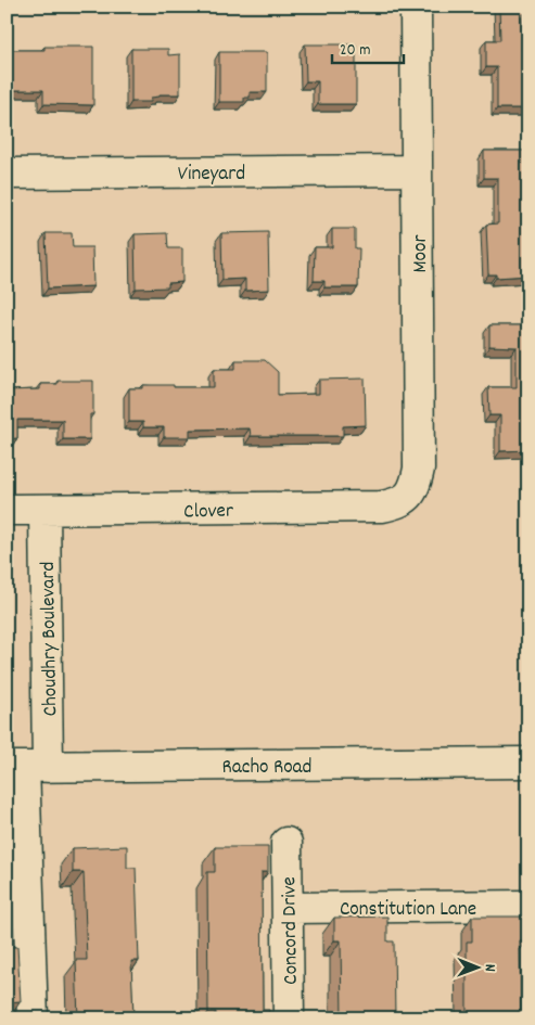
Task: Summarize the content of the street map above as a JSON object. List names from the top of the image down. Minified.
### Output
{"streets":{"street":["Vineyard","Moor","Clover","Choudhry Boulevard","Racho Road","Constitution Lane","Concord Drive"]},"crossings":[["Vineyard","Moor"],["Moor","Clover"],["Clover","Choudhry Boulevard"],["Choudhry Boulevard","Racho Road"],["Constitution Lane","Concord Drive"]],"scale_bar":"20 m","north":"right"}
